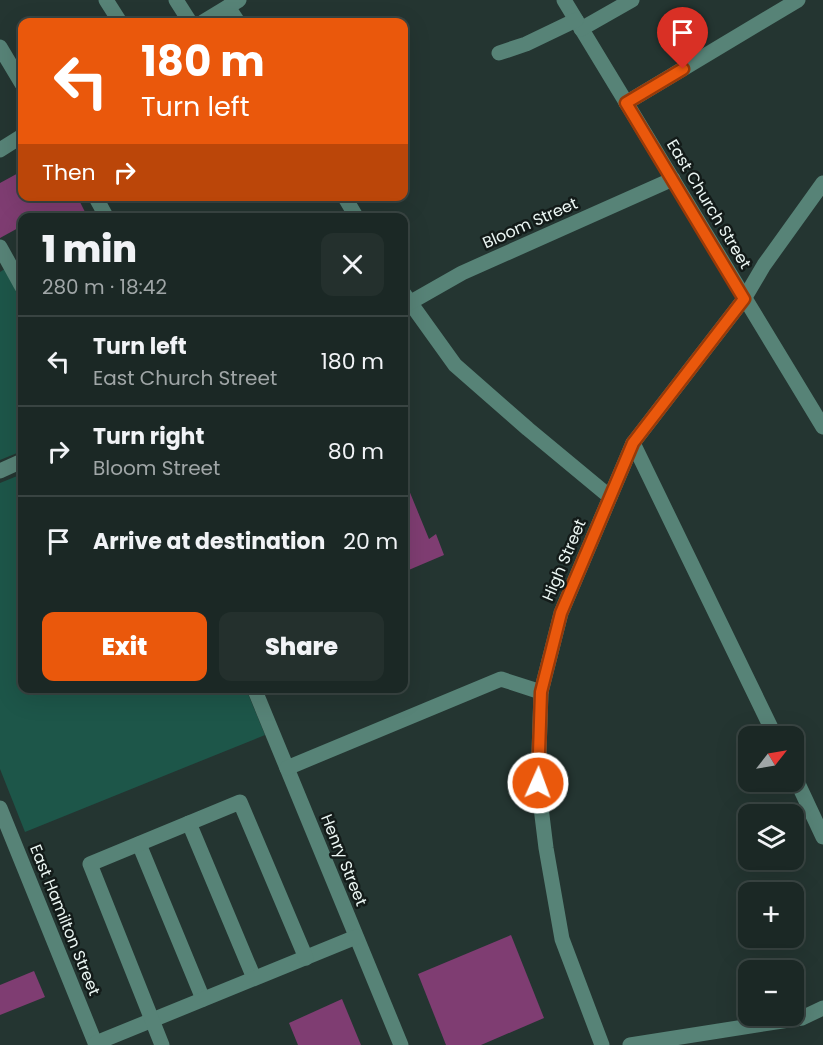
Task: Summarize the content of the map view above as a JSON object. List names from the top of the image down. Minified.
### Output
{"streets":{"street":["East Church Street","Bloom Street","High Street","Henry Street","East Hamilton Street"]},"crossings":[["East Church Street","Bloom Street"],["East Church Street","High Street"]],"north":"top right","page":{"turn":["180 m","Turn left"],"then":"Then","heading":["1 min","280 m · 18:42"],"list":[{"name":"Turn left","note":"East Church Street","value":"180 m"},{"name":"Turn right","note":"Bloom Street","value":"80 m"},{"name":"Arrive at destination","value":"20 m"}],"buttons":["Exit","Share"],"map_buttons":["+","−"]}}
